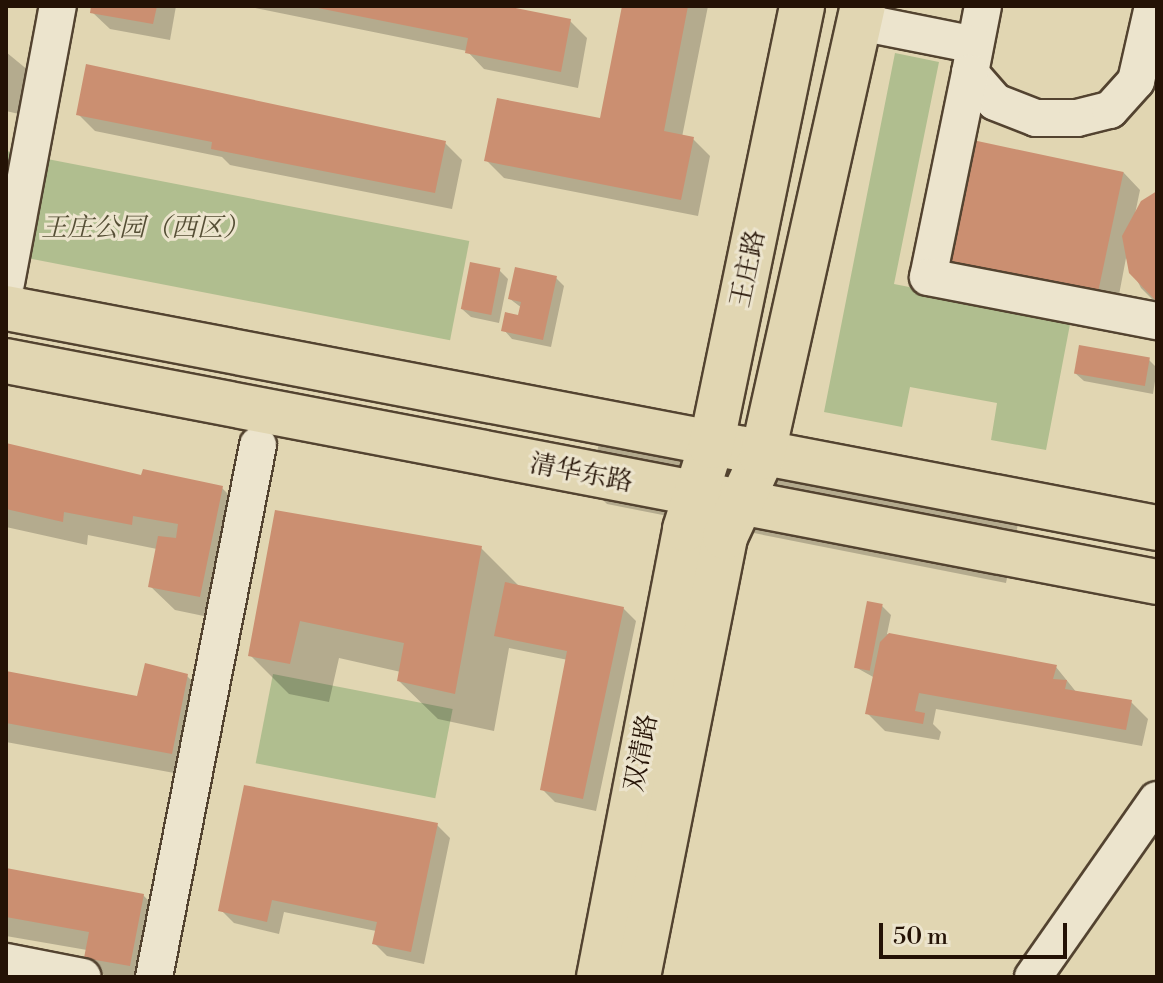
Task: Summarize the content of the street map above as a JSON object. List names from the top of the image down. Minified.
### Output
{"streets":{"main road":["王庄路","清华东路","双清路"]},"crossings":[["王庄路","清华东路"],["王庄路","双清路"],["清华东路","双清路"]],"parks":["王庄公园（西区）"],"scale_bar":"50 m"}
